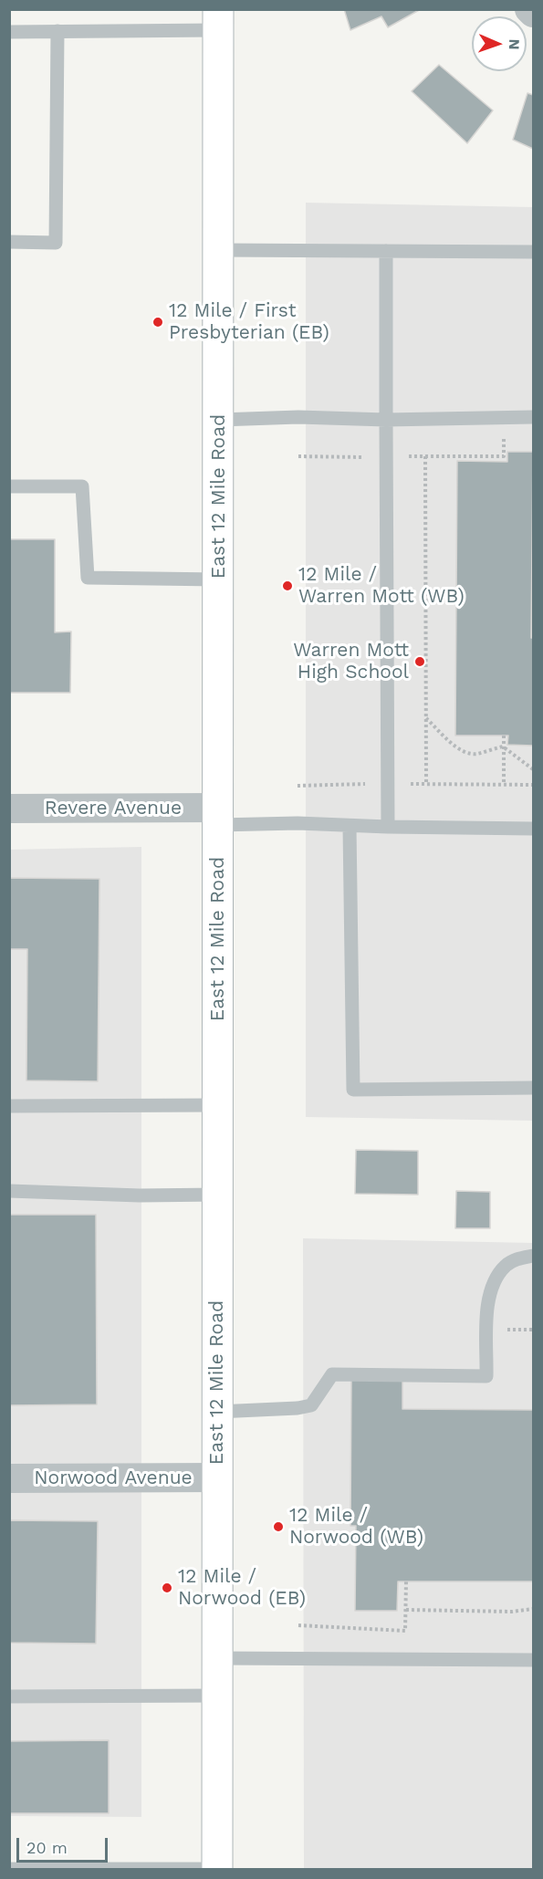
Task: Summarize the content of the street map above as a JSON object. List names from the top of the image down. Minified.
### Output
{"streets":{"main road":["East 12 Mile Road"],"street":["Revere Avenue","Norwood Avenue"]},"crossings":[["East 12 Mile Road","Revere Avenue"],["East 12 Mile Road","Norwood Avenue"]],"places":["12 Mile / First Presbyterian (EB)","12 Mile / Warren Mott (WB)","Warren Mott High School","12 Mile / Norwood (WB)","12 Mile / Norwood (EB)"],"scale_bar":"20 m","north":"right"}
